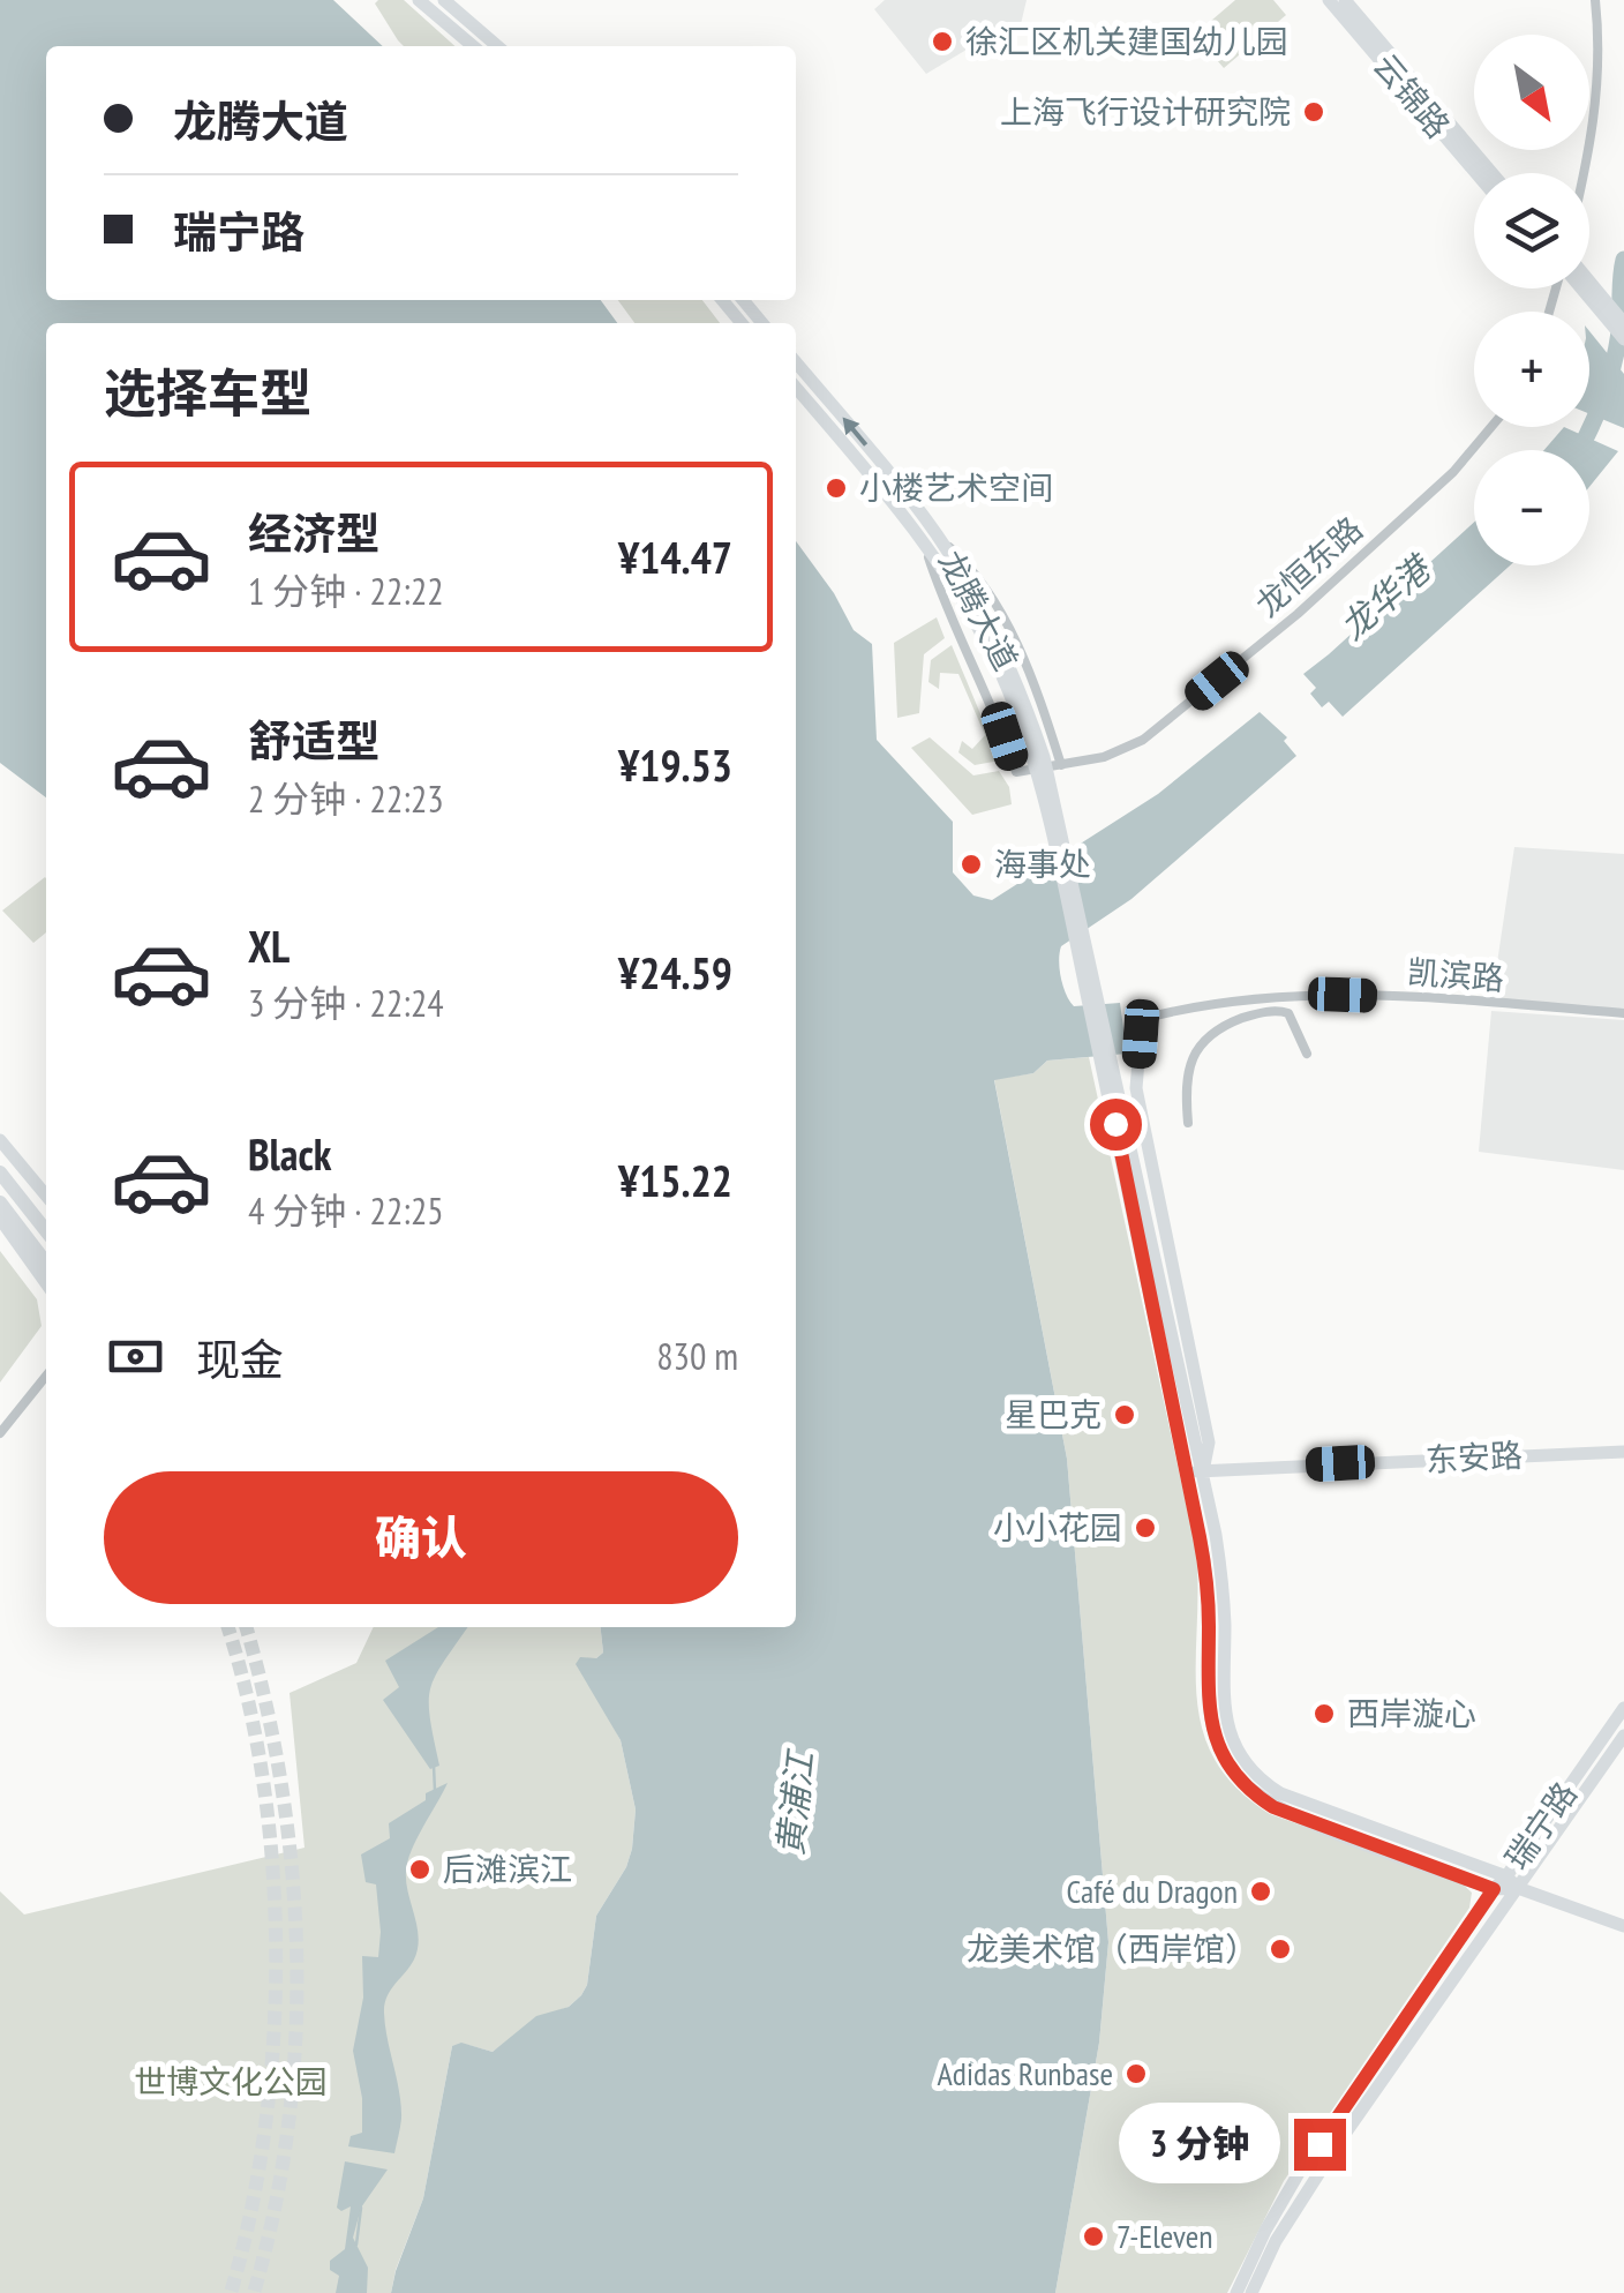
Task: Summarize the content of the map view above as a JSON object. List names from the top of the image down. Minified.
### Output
{"streets":{"main road":["云锦路","龙腾大道","东安路","瑞宁路"],"street":["龙恒东路","凯滨路"]},"crossings":[["龙恒东路","龙腾大道"],["龙腾大道","东安路"],["龙腾大道","瑞宁路"]],"water":["龙华港","黄浦江"],"parks":["世博文化公园"],"places":["徐汇区机关建国幼儿园","上海飞行设计研究院","小楼艺术空间","海事处","星巴克","小小花园","西岸漩心","后滩滨江","Café du Dragon","龙美术馆（西岸馆）","Adidas Runbase","7-Eleven"],"north":"bottom right","page":{"map_buttons":["+","−"],"banner":["龙腾大道","瑞宁路"],"heading":"选择车型","list":[{"name":"经济型","note":"1 分钟 · 22:22","value":"¥14.47"},{"name":"舒适型","note":"2 分钟 · 22:23","value":"¥19.53"},{"name":"XL","note":"3 分钟 · 22:24","value":"¥24.59"},{"name":"Black","note":"4 分钟 · 22:25","value":"¥15.22"}],"pay":["现金","830 m"],"buttons":"确认","bubble":"3 分钟"}}
